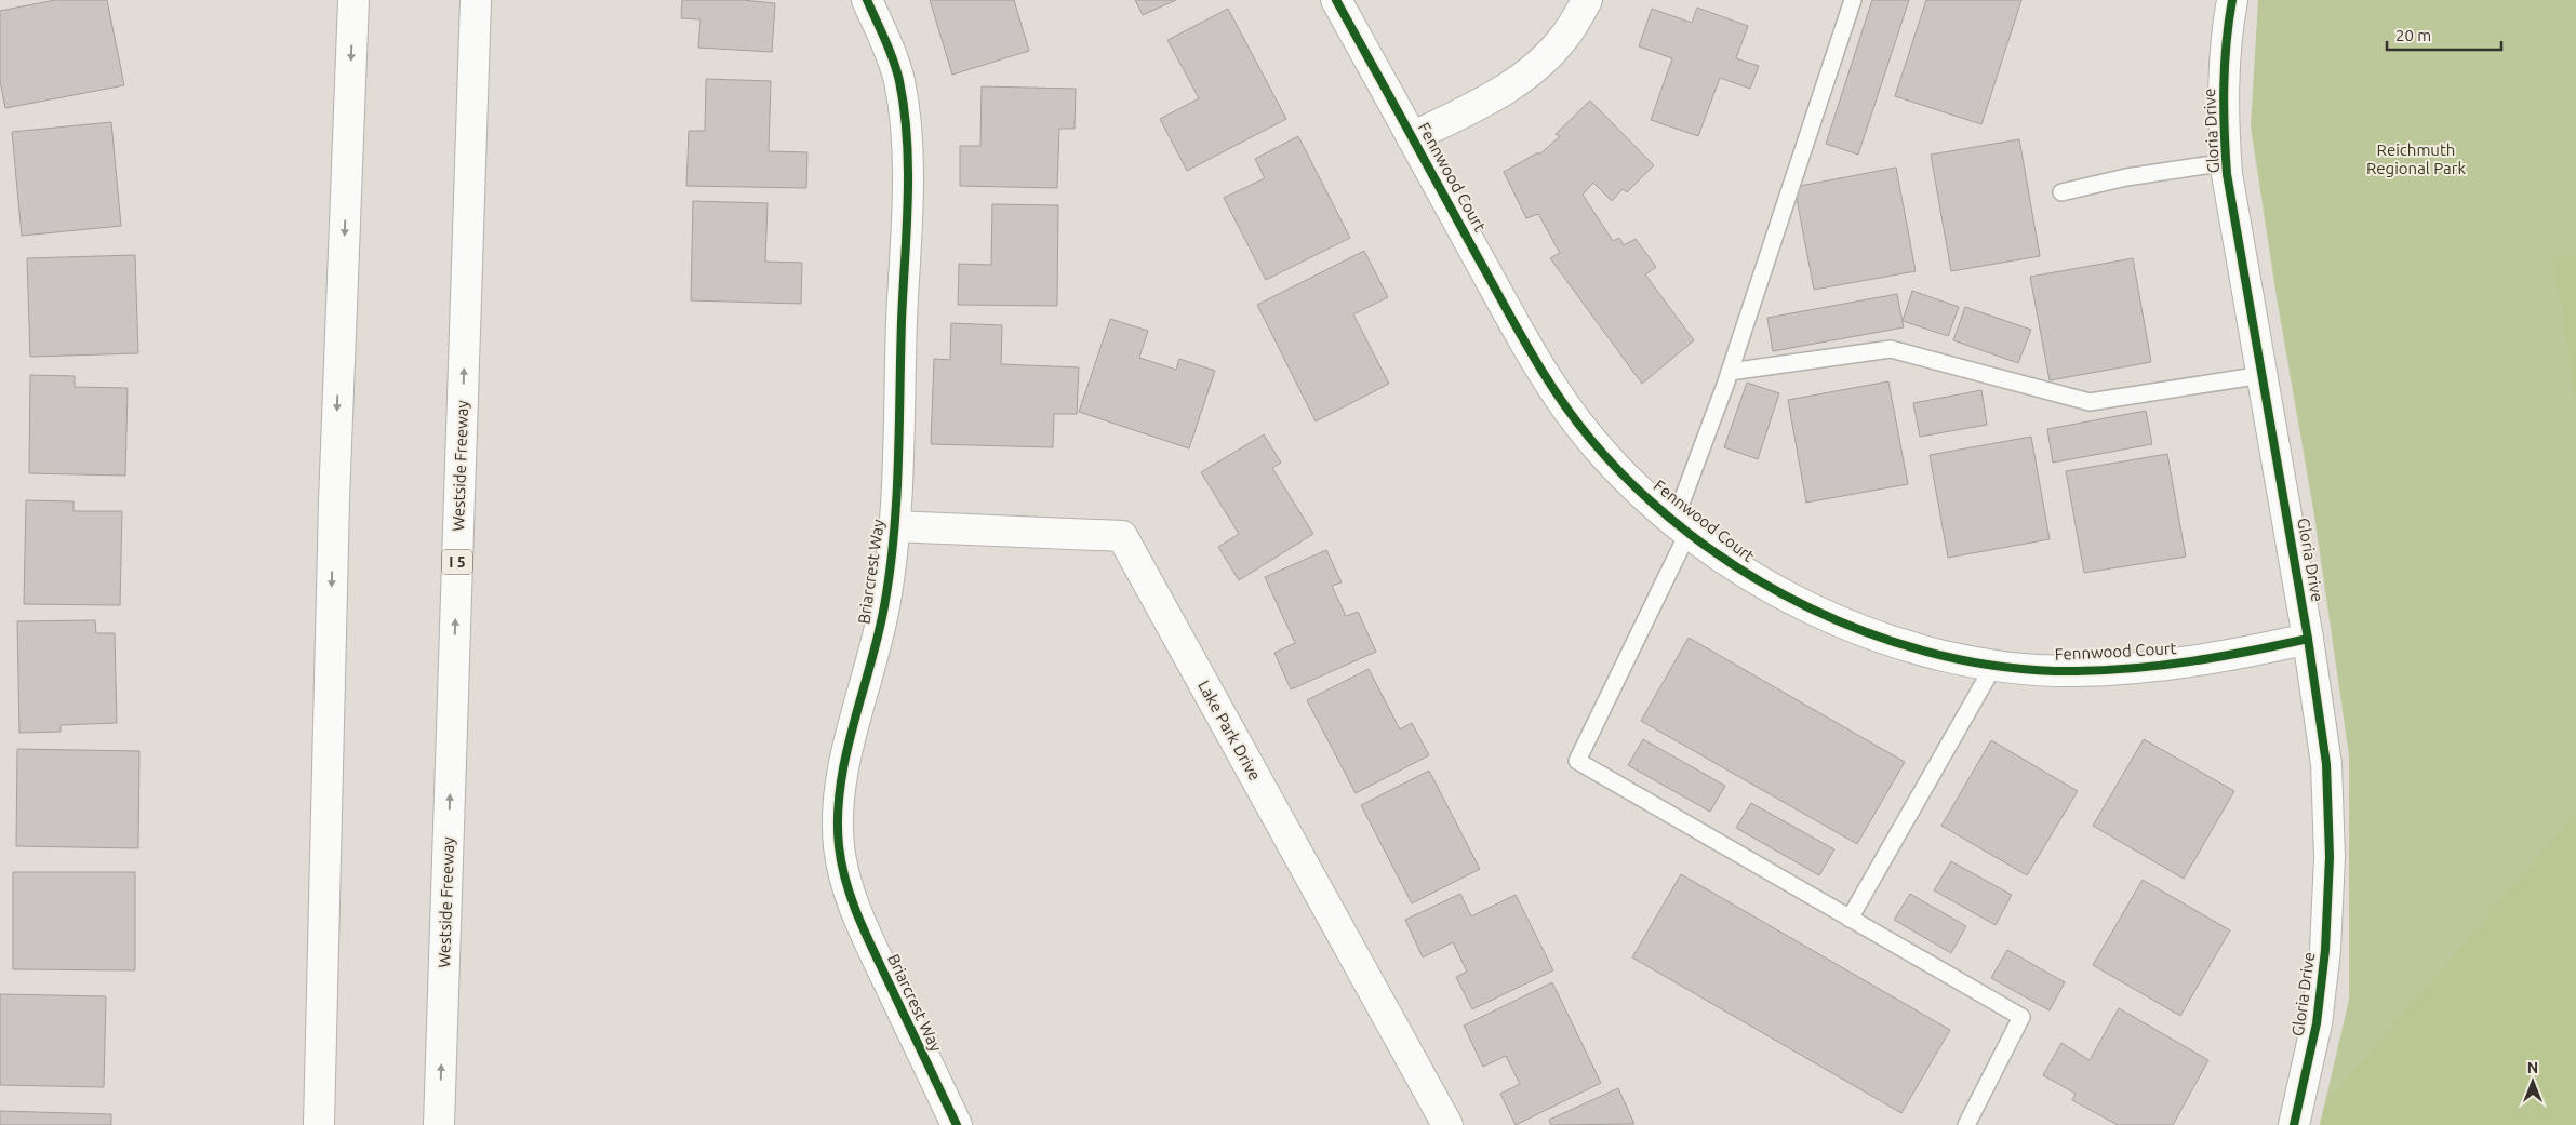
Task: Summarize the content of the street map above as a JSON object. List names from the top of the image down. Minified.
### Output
{"streets":{"main road":["Gloria Drive","Fennwood Court","Westside Freeway","I 5","Briarcrest Way","Lake Park Drive"]},"crossings":[["Gloria Drive","Fennwood Court"],["Briarcrest Way","Lake Park Drive"]],"parks":["Reichmuth Regional Park"],"scale_bar":"20 m","north":"top"}
